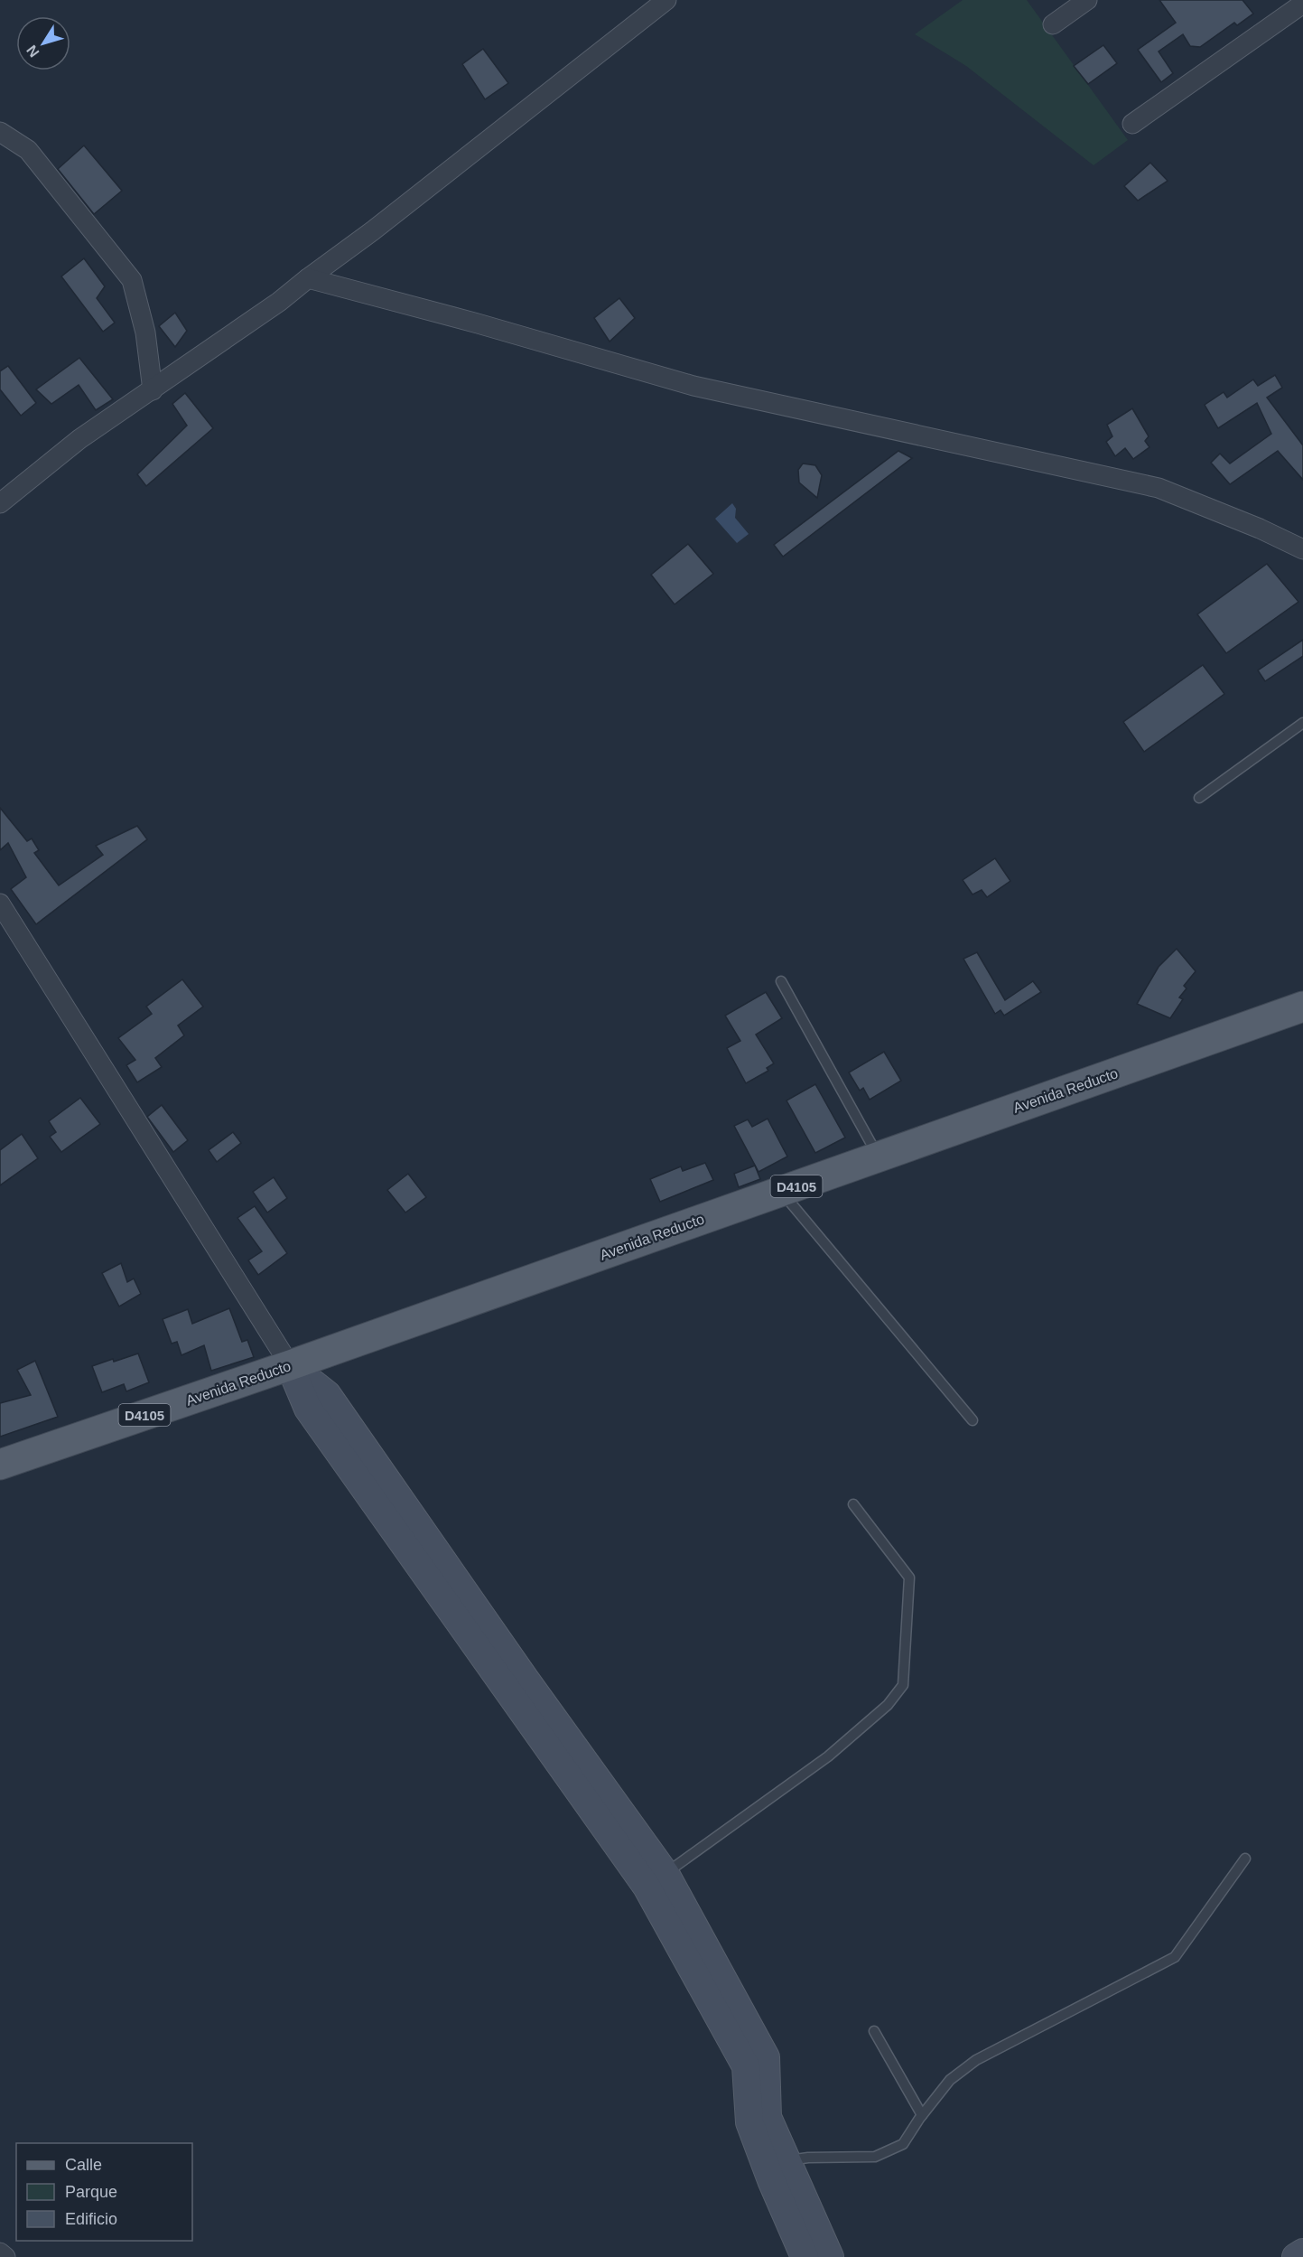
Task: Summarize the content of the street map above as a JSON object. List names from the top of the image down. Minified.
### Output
{"streets":{"main road":["Avenida Reducto","D4105"]},"legend":["Calle","Parque","Edificio"],"north":"bottom left"}
